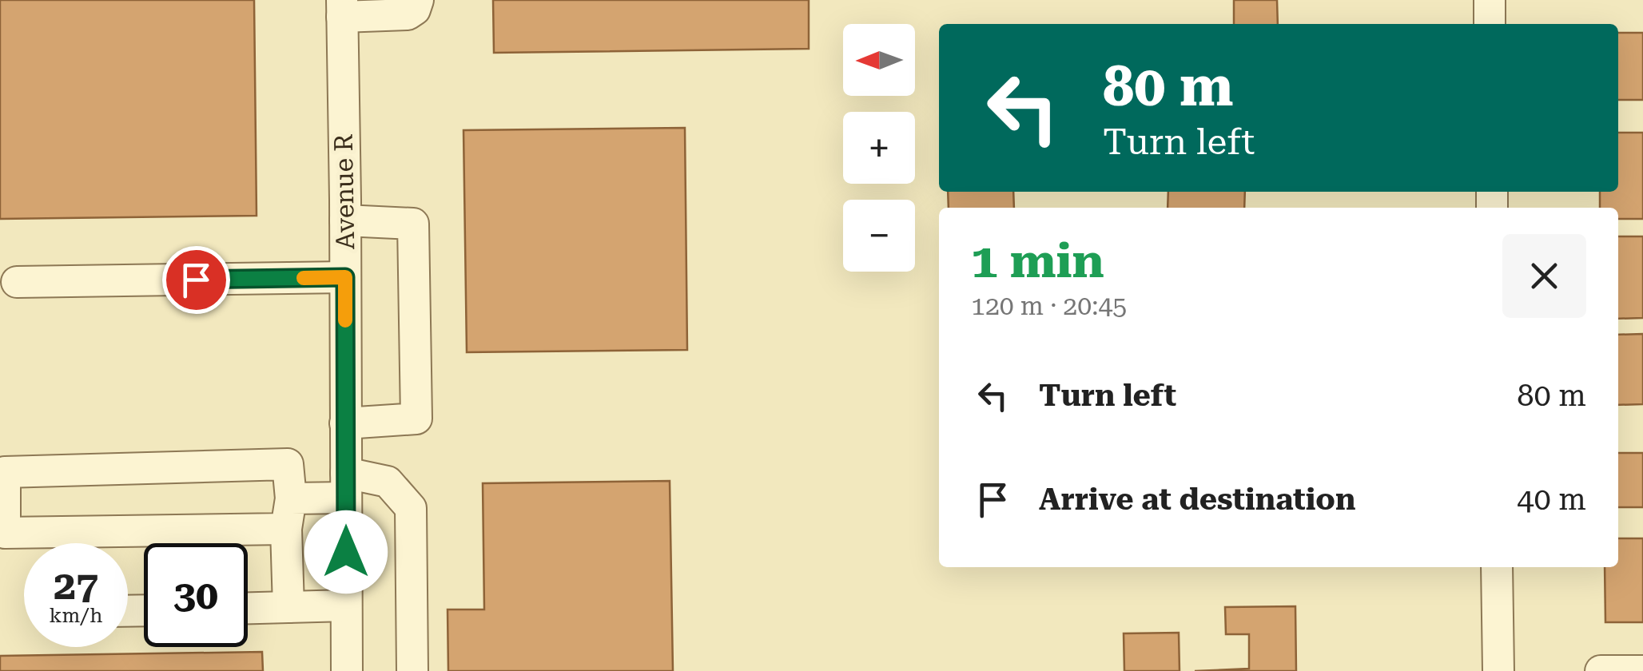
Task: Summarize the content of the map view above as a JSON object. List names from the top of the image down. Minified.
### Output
{"streets":{"street":["Avenue R"]},"north":"left","page":{"map_buttons":["+","−"],"turn":["80 m","Turn left"],"heading":["1 min","120 m · 20:45"],"list":[{"name":"Turn left","value":"80 m"},{"name":"Arrive at destination","value":"40 m"}],"speed":"27 km/h","limit":"30"}}
